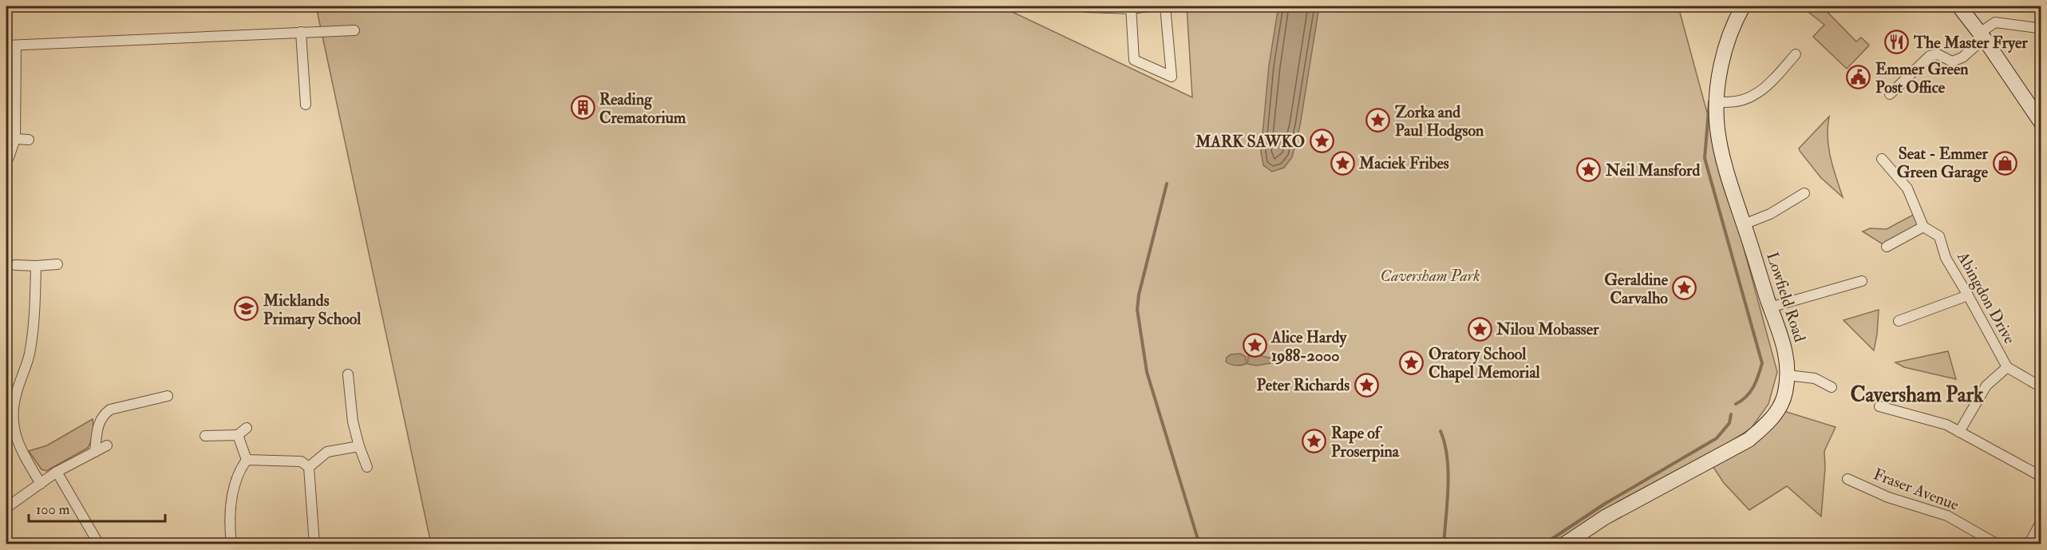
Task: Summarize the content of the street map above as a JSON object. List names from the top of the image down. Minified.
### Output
{"streets":{"street":["Lowfield Road","Abingdon Drive","Fraser Avenue"]},"districts":["Caversham Park"],"parks":["Caversham Park"],"places":{"restaurant":["The Master Fryer"],"public building":["Emmer Green Post Office"],"building":["Reading Crematorium"],"place":["Zorka and Paul Hodgson","MARK SAWKO","Maciek Fribes","Neil Mansford","Geraldine Carvalho","Nilou Mobasser","Alice Hardy 1988-2000","Oratory School Chapel Memorial","Peter Richards","Rape of Proserpina"],"shop":["Seat - Emmer Green Garage"],"school or university":["Micklands Primary School"]},"scale_bar":"100 m"}
